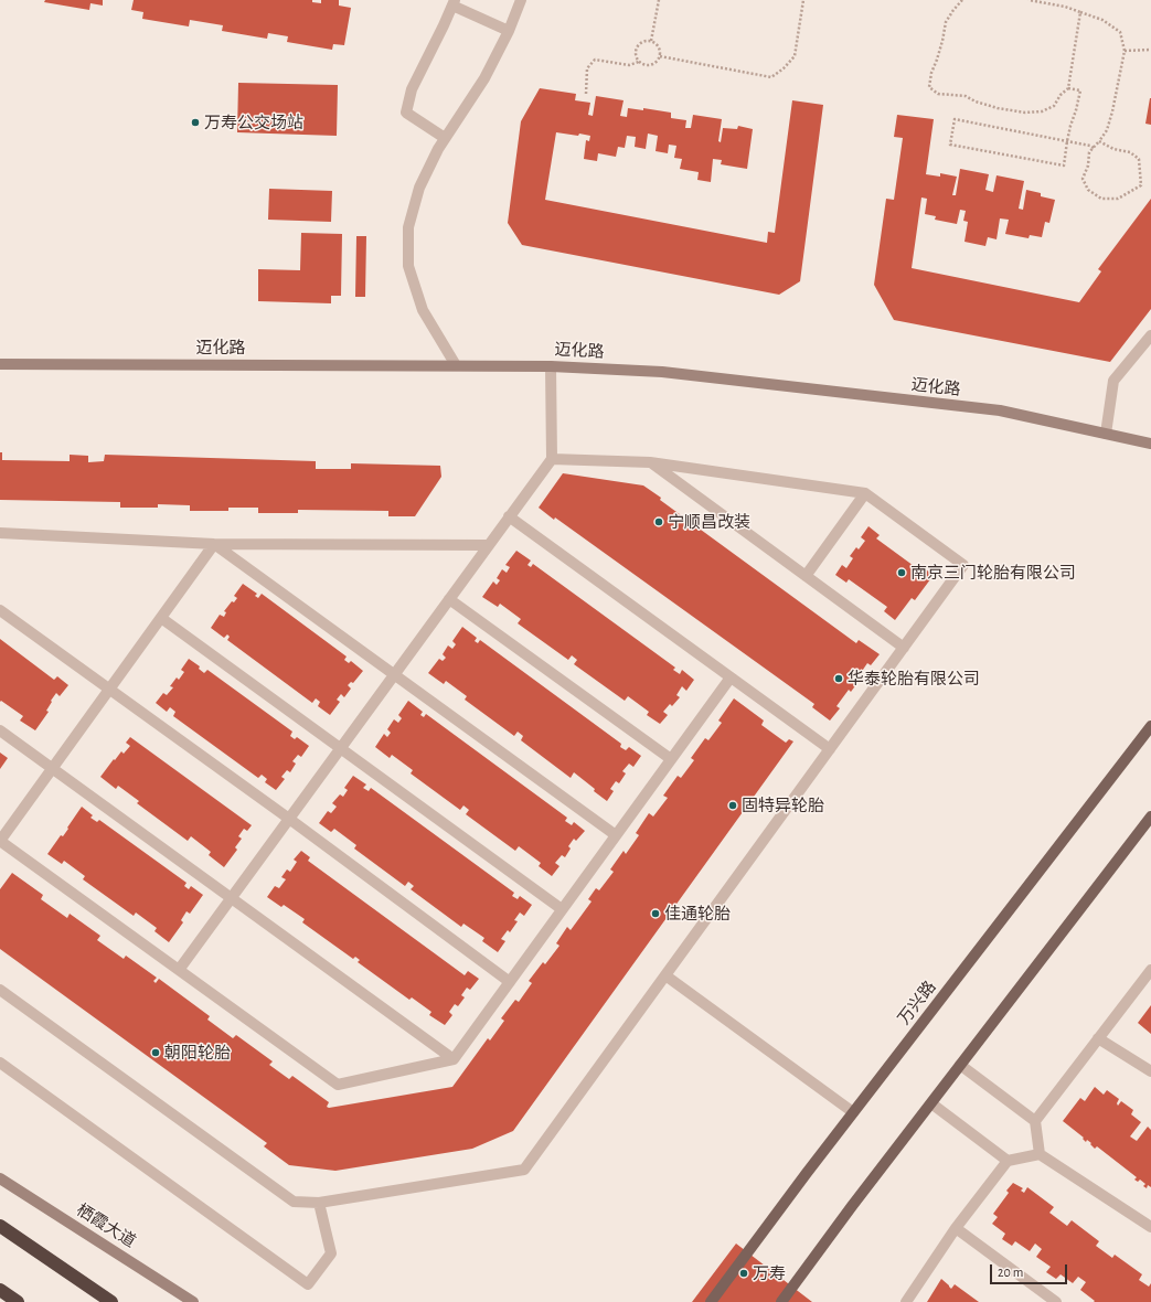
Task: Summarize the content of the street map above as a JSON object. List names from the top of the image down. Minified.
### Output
{"streets":{"main road":["万兴路"],"street":["迈化路","栖霞大道"]},"places":["万寿公交场站","宁顺昌改装","南京三门轮胎有限公司","华泰轮胎有限公司","固特异轮胎","佳通轮胎","朝阳轮胎","万寿"],"scale_bar":"20 m"}
